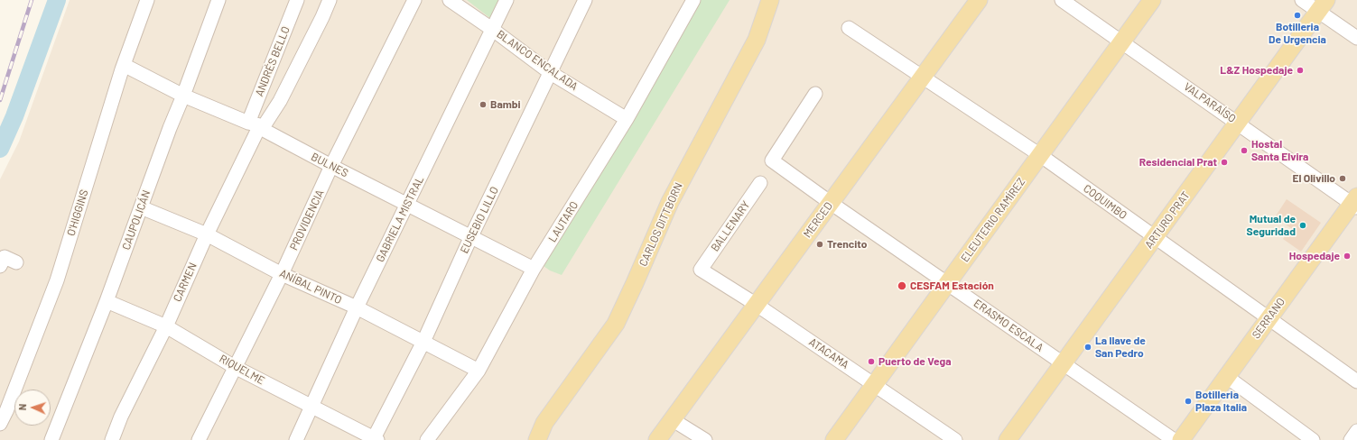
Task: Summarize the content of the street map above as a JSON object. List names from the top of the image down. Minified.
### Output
{"streets":{"main road":["MERCED","ELEUTERIO RAMÍREZ","ARTURO PRAT","CARLOS DITTBORN","SERRANO"],"street":["BLANCO ENCALADA","ANDRÉS BELLO","VALPARAÍSO","BULNES","COQUIMBO","O'HIGGINS","GABRIELA MISTRAL","CAUPOLICÁN","PROVIDENCIA","EUSEBIO LILLO","LAUTARO","BALLENARY","CARMEN","ANÍBAL PINTO","ERASMO ESCALA","ATACAMA","RIQUELME"]},"crossings":[["BLANCO ENCALADA","GABRIELA MISTRAL"],["BLANCO ENCALADA","EUSEBIO LILLO"],["BLANCO ENCALADA","LAUTARO"],["ANDRÉS BELLO","BULNES"],["ANDRÉS BELLO","CARMEN"],["VALPARAÍSO","ELEUTERIO RAMÍREZ"],["VALPARAÍSO","ARTURO PRAT"],["VALPARAÍSO","SERRANO"],["BULNES","O'HIGGINS"],["BULNES","GABRIELA MISTRAL"],["BULNES","CAUPOLICÁN"],["BULNES","PROVIDENCIA"],["BULNES","EUSEBIO LILLO"],["BULNES","LAUTARO"],["BULNES","CARMEN"],["COQUIMBO","MERCED"],["COQUIMBO","ELEUTERIO RAMÍREZ"],["COQUIMBO","ARTURO PRAT"],["COQUIMBO","SERRANO"],["GABRIELA MISTRAL","ANÍBAL PINTO"],["GABRIELA MISTRAL","RIQUELME"],["CAUPOLICÁN","ANÍBAL PINTO"],["CAUPOLICÁN","RIQUELME"],["PROVIDENCIA","ANÍBAL PINTO"],["PROVIDENCIA","RIQUELME"],["EUSEBIO LILLO","ANÍBAL PINTO"],["EUSEBIO LILLO","RIQUELME"],["MERCED","ERASMO ESCALA"],["MERCED","ATACAMA"],["ELEUTERIO RAMÍREZ","ERASMO ESCALA"],["ELEUTERIO RAMÍREZ","ATACAMA"],["ARTURO PRAT","ERASMO ESCALA"],["LAUTARO","ANÍBAL PINTO"],["BALLENARY","ATACAMA"],["CARMEN","ANÍBAL PINTO"],["CARMEN","RIQUELME"]],"places":["Botilleria De Urgencia","L&Z Hospedaje","Bambi","Hostal Santa Elvira","Residencial Prat","El Olivillo","Mutual de Seguridad","Trencito","Hospedaje","CESFAM Estación","La llave de San Pedro","Puerto de Vega","Botilleria Plaza Italia"],"north":"left"}
